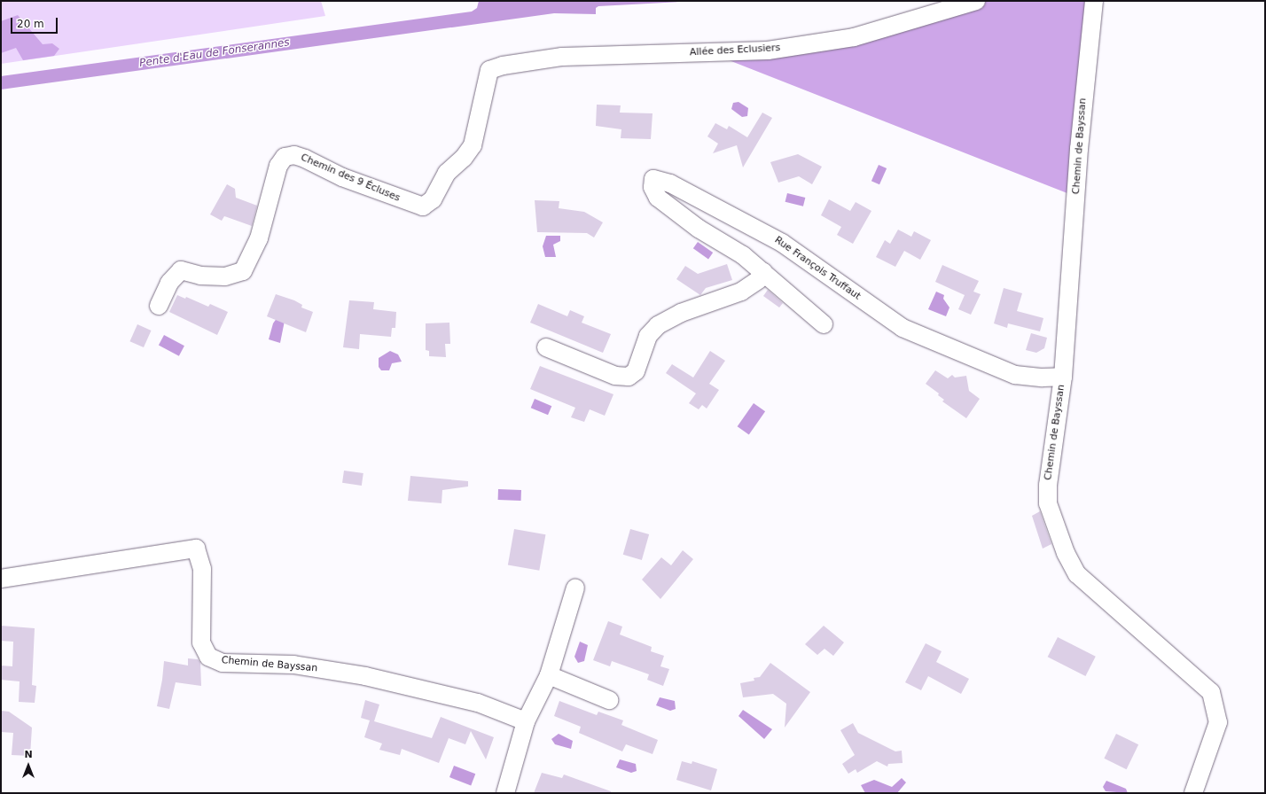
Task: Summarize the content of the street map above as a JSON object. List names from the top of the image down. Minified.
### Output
{"streets":{"street":["Allée des Eclusiers","Chemin de Bayssan","Chemin des 9 Écluses","Rue François Truffaut"]},"crossings":[["Allée des Eclusiers","Chemin des 9 Écluses"],["Chemin de Bayssan","Rue François Truffaut"]],"water":["Pente d'Eau de Fonserannes"],"scale_bar":"20 m","north":"top"}
